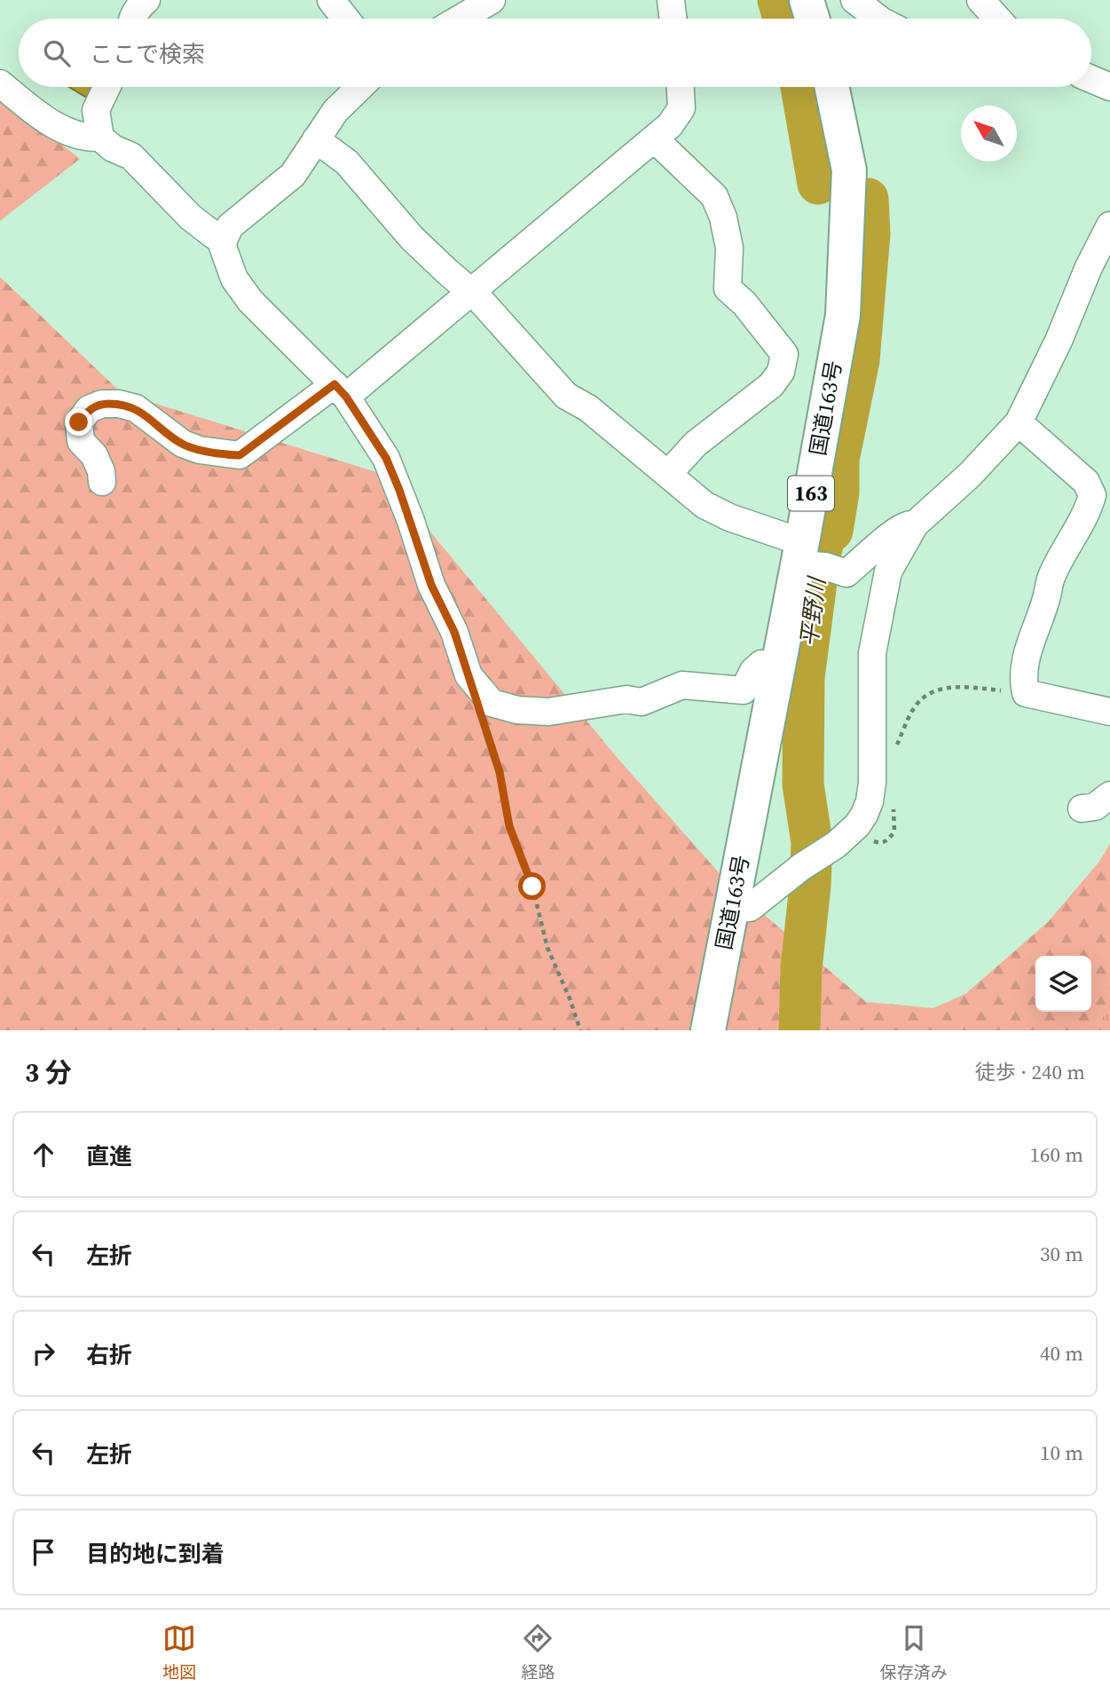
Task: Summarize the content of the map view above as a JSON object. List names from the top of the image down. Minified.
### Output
{"streets":{"highway":["国道163号","163"]},"water":["平野川"],"north":"top left","page":{"search":"ここで検索","heading":["3 分","徒歩 · 240 m"],"list":[["直進","160 m"],["左折","30 m"],["右折","40 m"],["左折","10 m"],"目的地に到着"],"nav":["地図","経路","保存済み"]}}
